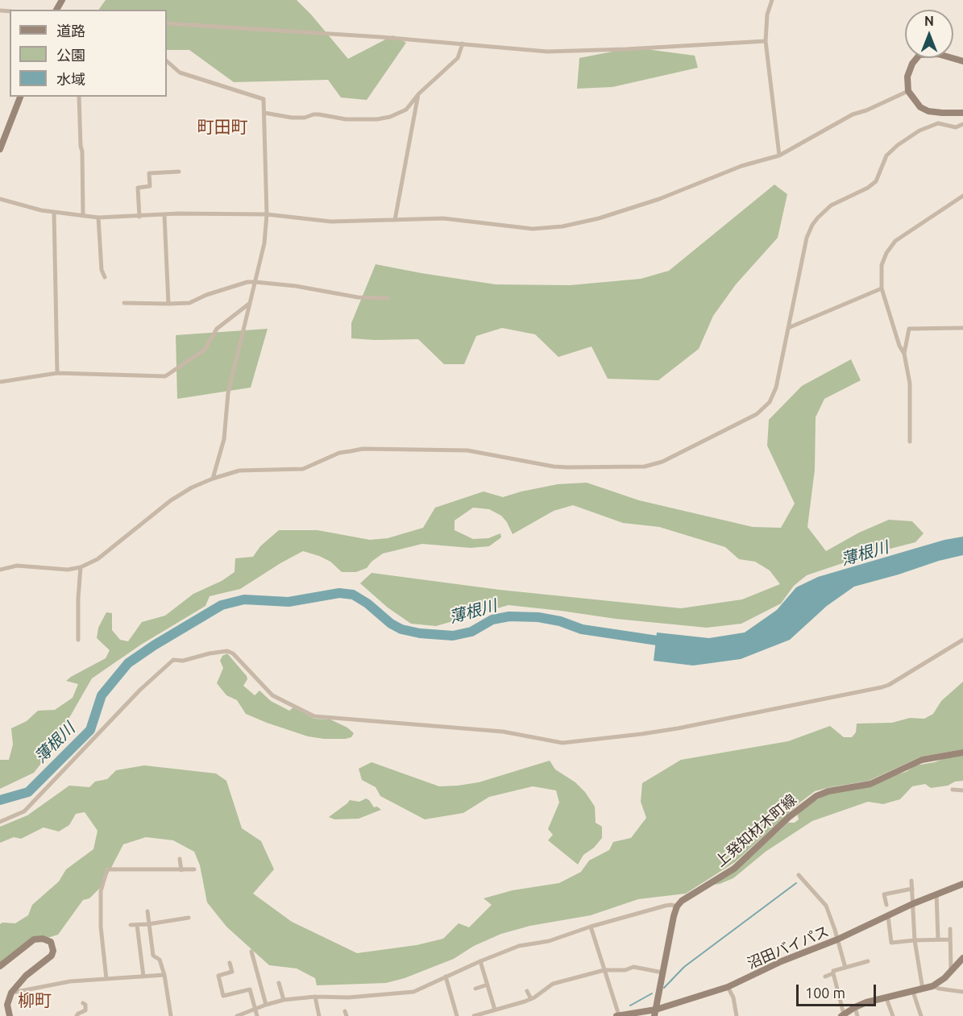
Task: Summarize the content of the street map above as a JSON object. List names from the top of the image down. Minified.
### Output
{"streets":{"street":["上発知材木町線","沼田バイパス"]},"districts":["町田町","柳町"],"water":["薄根川"],"legend":["道路","公園","水域"],"scale_bar":"100 m","north":"top"}
